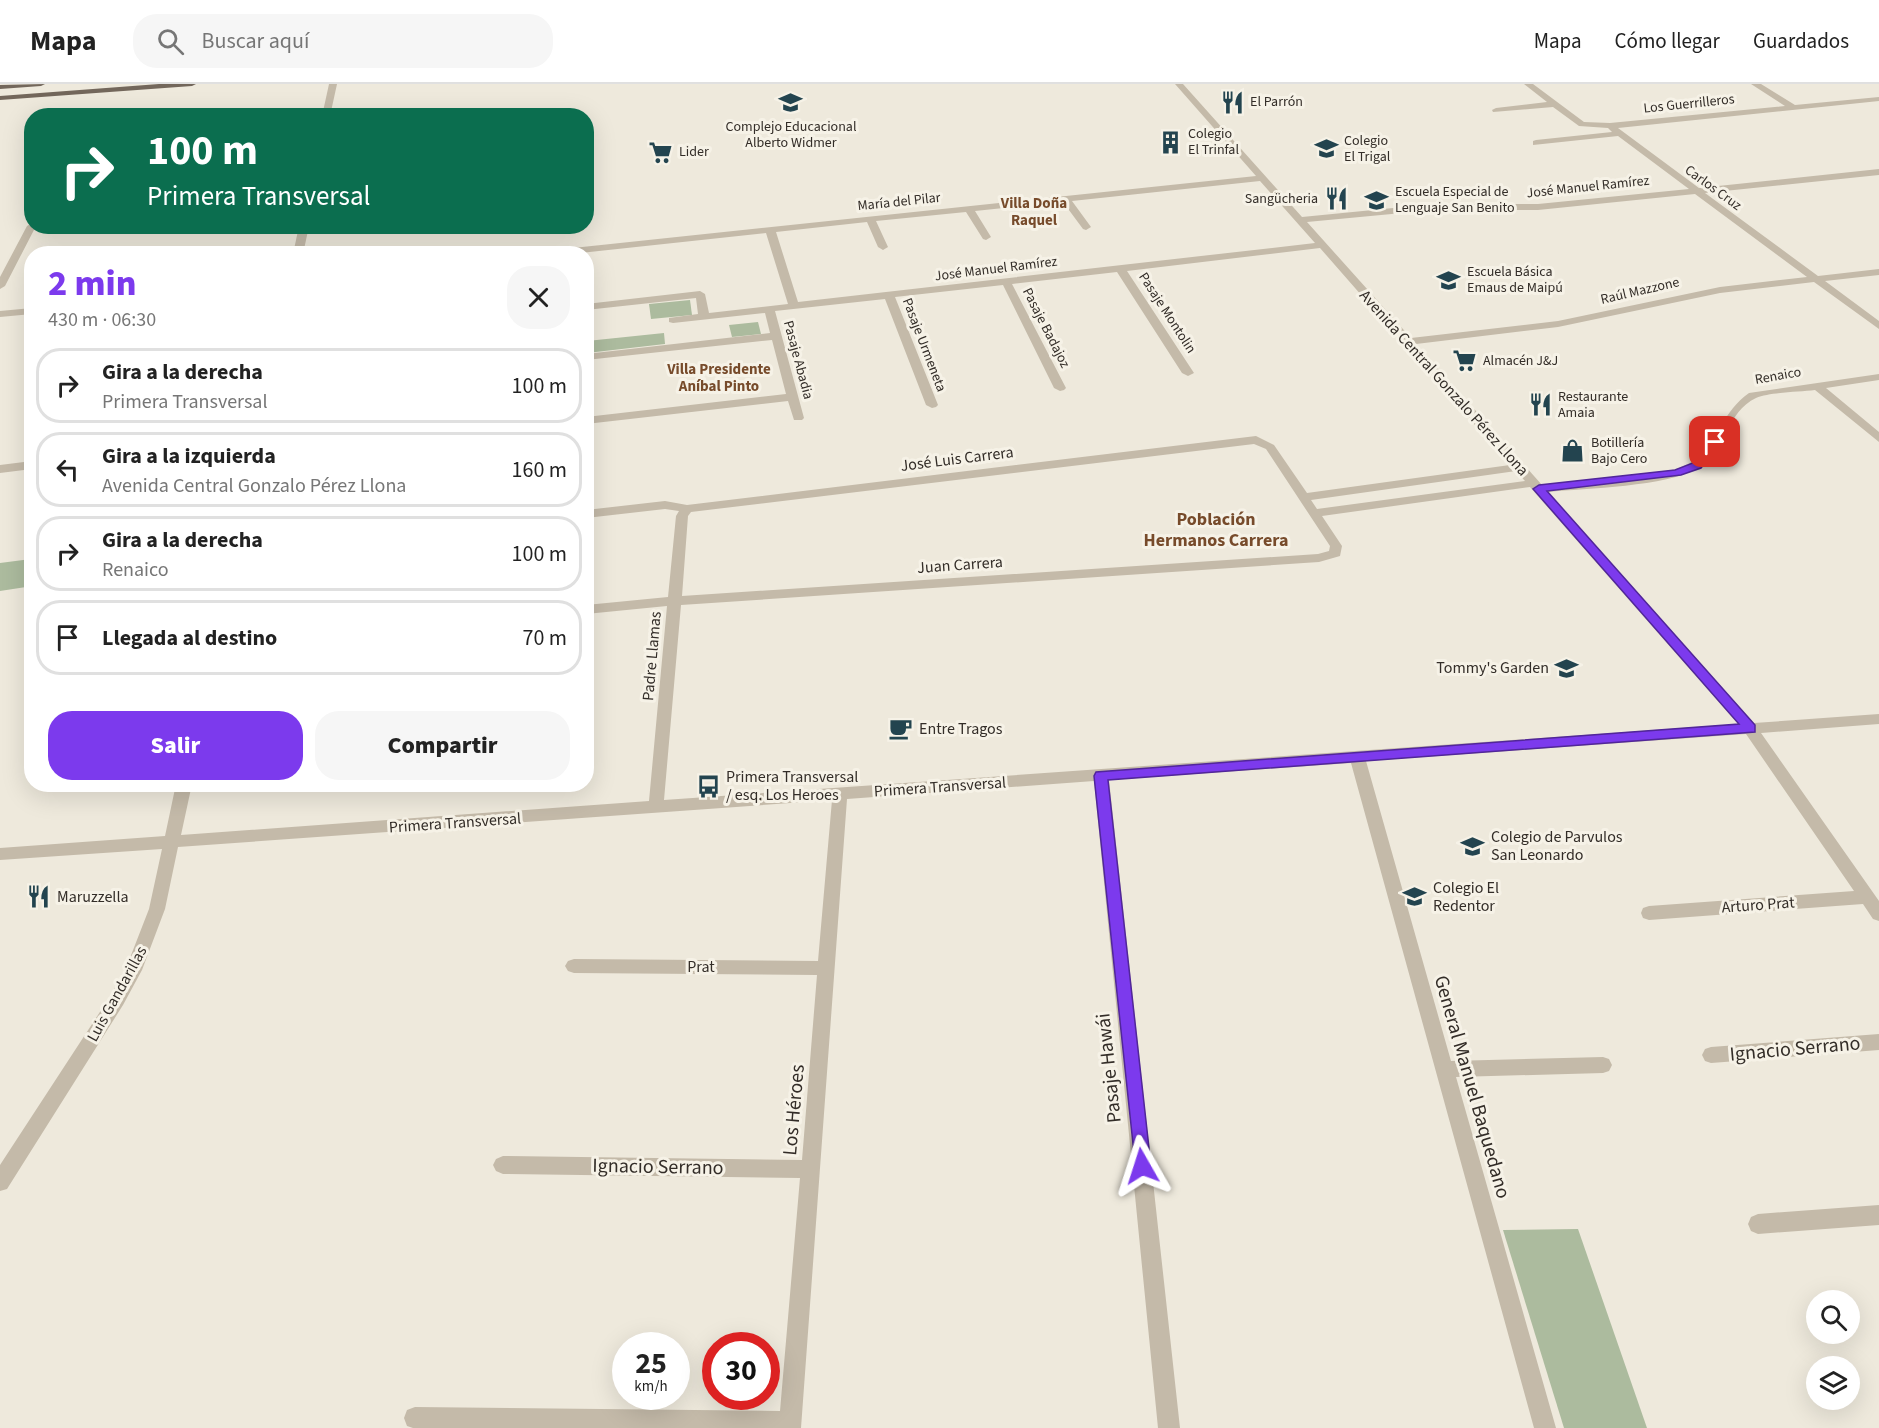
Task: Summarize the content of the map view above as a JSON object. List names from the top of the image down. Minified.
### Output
{"streets":{"street":["Los Guerrilleros","José Manuel Ramírez","Carlos Cruz","María del Pilar","Raúl Mazzone","Pasaje Montolin","Pasaje Badajoz","Pasaje Urmeneta","Pasaje Abadia","Renaico","Avenida Central Gonzalo Pérez Llona","José Luis Carrera","Juan Carrera","Padre Llamas","Primera Transversal","Arturo Prat","Prat","Luis Gandarillas","Ignacio Serrano","Pasaje Hawái","General Manuel Baquedano","Los Héroes"]},"crossings":[["Los Guerrilleros","Carlos Cruz"],["José Manuel Ramírez","Carlos Cruz"],["José Manuel Ramírez","Pasaje Montolin"],["José Manuel Ramírez","Pasaje Badajoz"],["José Manuel Ramírez","Pasaje Urmeneta"],["José Manuel Ramírez","Pasaje Abadia"],["José Manuel Ramírez","Avenida Central Gonzalo Pérez Llona"],["Carlos Cruz","Raúl Mazzone"],["María del Pilar","Pasaje Abadia"],["María del Pilar","Avenida Central Gonzalo Pérez Llona"],["Raúl Mazzone","Avenida Central Gonzalo Pérez Llona"],["Renaico","Avenida Central Gonzalo Pérez Llona"],["Avenida Central Gonzalo Pérez Llona","Primera Transversal"],["Avenida Central Gonzalo Pérez Llona","Arturo Prat"],["José Luis Carrera","Juan Carrera"],["José Luis Carrera","Padre Llamas"],["Juan Carrera","Padre Llamas"],["Padre Llamas","Primera Transversal"],["Primera Transversal","Luis Gandarillas"],["Primera Transversal","Pasaje Hawái"],["Primera Transversal","General Manuel Baquedano"],["Primera Transversal","Los Héroes"],["Prat","Los Héroes"],["Ignacio Serrano","Los Héroes"]],"districts":["Villa Doña Raquel","Villa Presidente Aníbal Pinto","Población Hermanos Carrera"],"places":{"restaurant":["El Parrón","Sangücheria","Restaurante Amaia","Maruzzella"],"school or university":["Complejo Educacional Alberto Widmer","Colegio El Trigal","Escuela Especial de Lenguaje San Benito","Escuela Básica Emaus de Maipú","Tommy's Garden","Colegio de Parvulos San Leonardo","Colegio El Redentor"],"building":["Colegio El Trinfal"],"supermarket":["Lider","Almacén J&J"],"shop":["Botillería Bajo Cero"],"cafe":["Entre Tragos"],"bus stop":["Primera Transversal / esq. Los Heroes"]},"page":{"header":"Mapa","search":"Buscar aquí","nav":["Mapa","Cómo llegar","Guardados"],"turn":["100 m","Primera Transversal"],"heading":["2 min","430 m · 06:30"],"list":[{"name":"Gira a la derecha","note":"Primera Transversal","value":"100 m"},{"name":"Gira a la izquierda","note":"Avenida Central Gonzalo Pérez Llona","value":"160 m"},{"name":"Gira a la derecha","note":"Renaico","value":"100 m"},{"name":"Llegada al destino","value":"70 m"}],"buttons":["Salir","Compartir"],"speed":"25 km/h","limit":"30"}}
